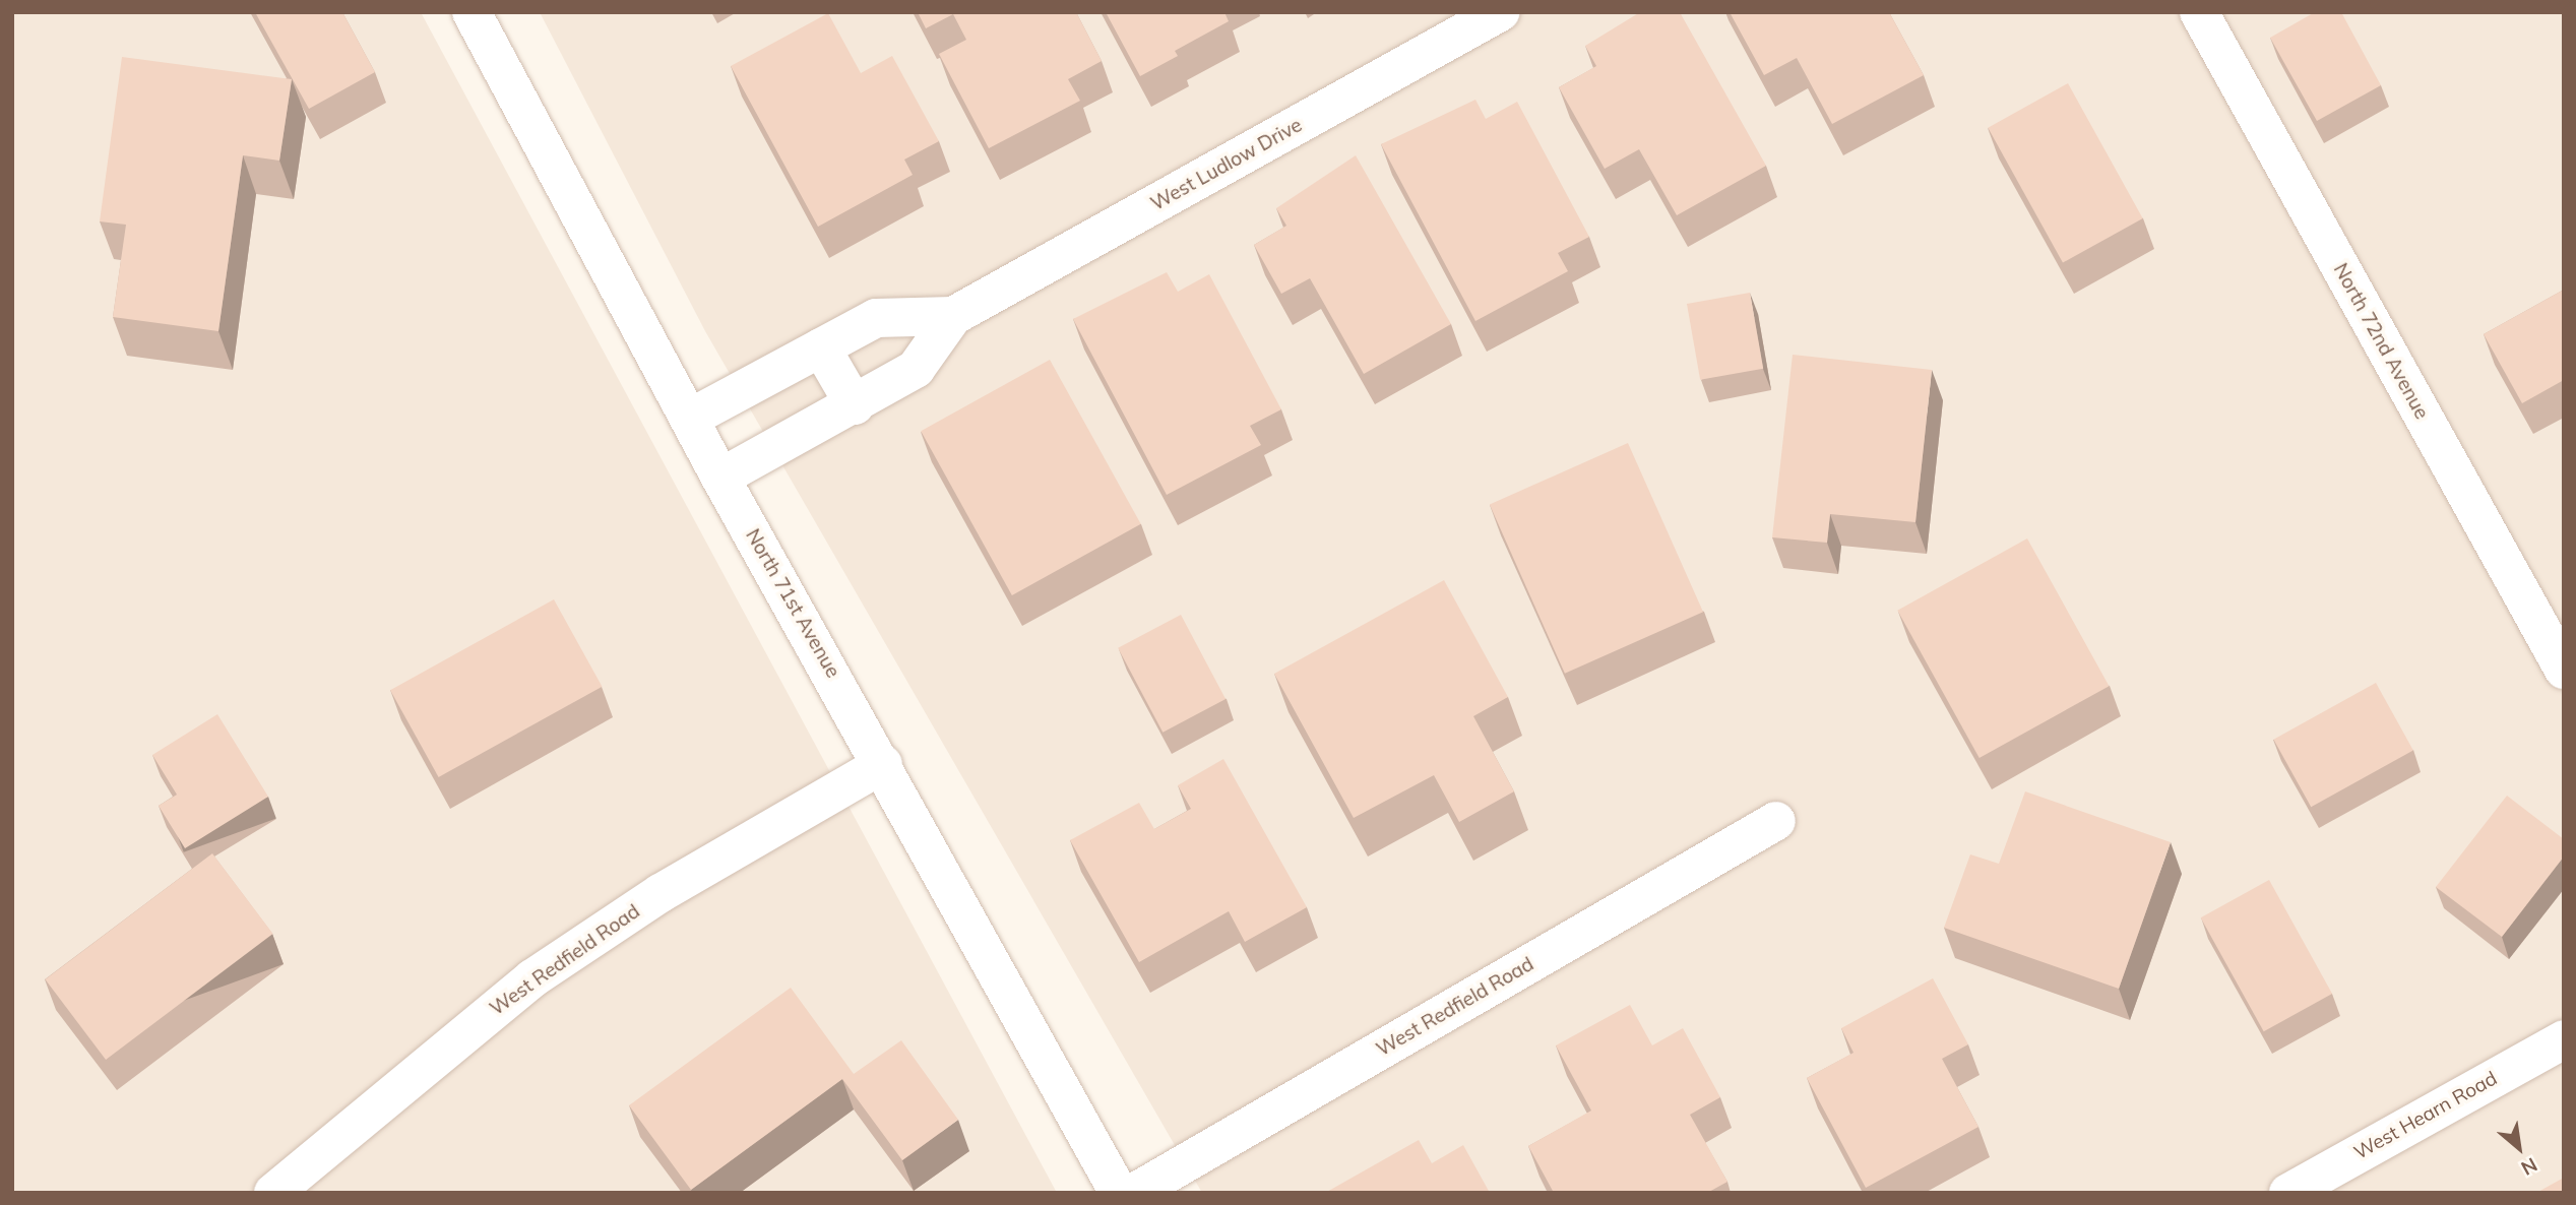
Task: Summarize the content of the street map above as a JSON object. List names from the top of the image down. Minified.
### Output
{"streets":{"street":["West Ludlow Drive","North 72nd Avenue","North 71st Avenue","West Redfield Road","West Hearn Road"]},"crossings":[["West Ludlow Drive","North 71st Avenue"],["North 71st Avenue","West Redfield Road"]],"north":"bottom right"}
